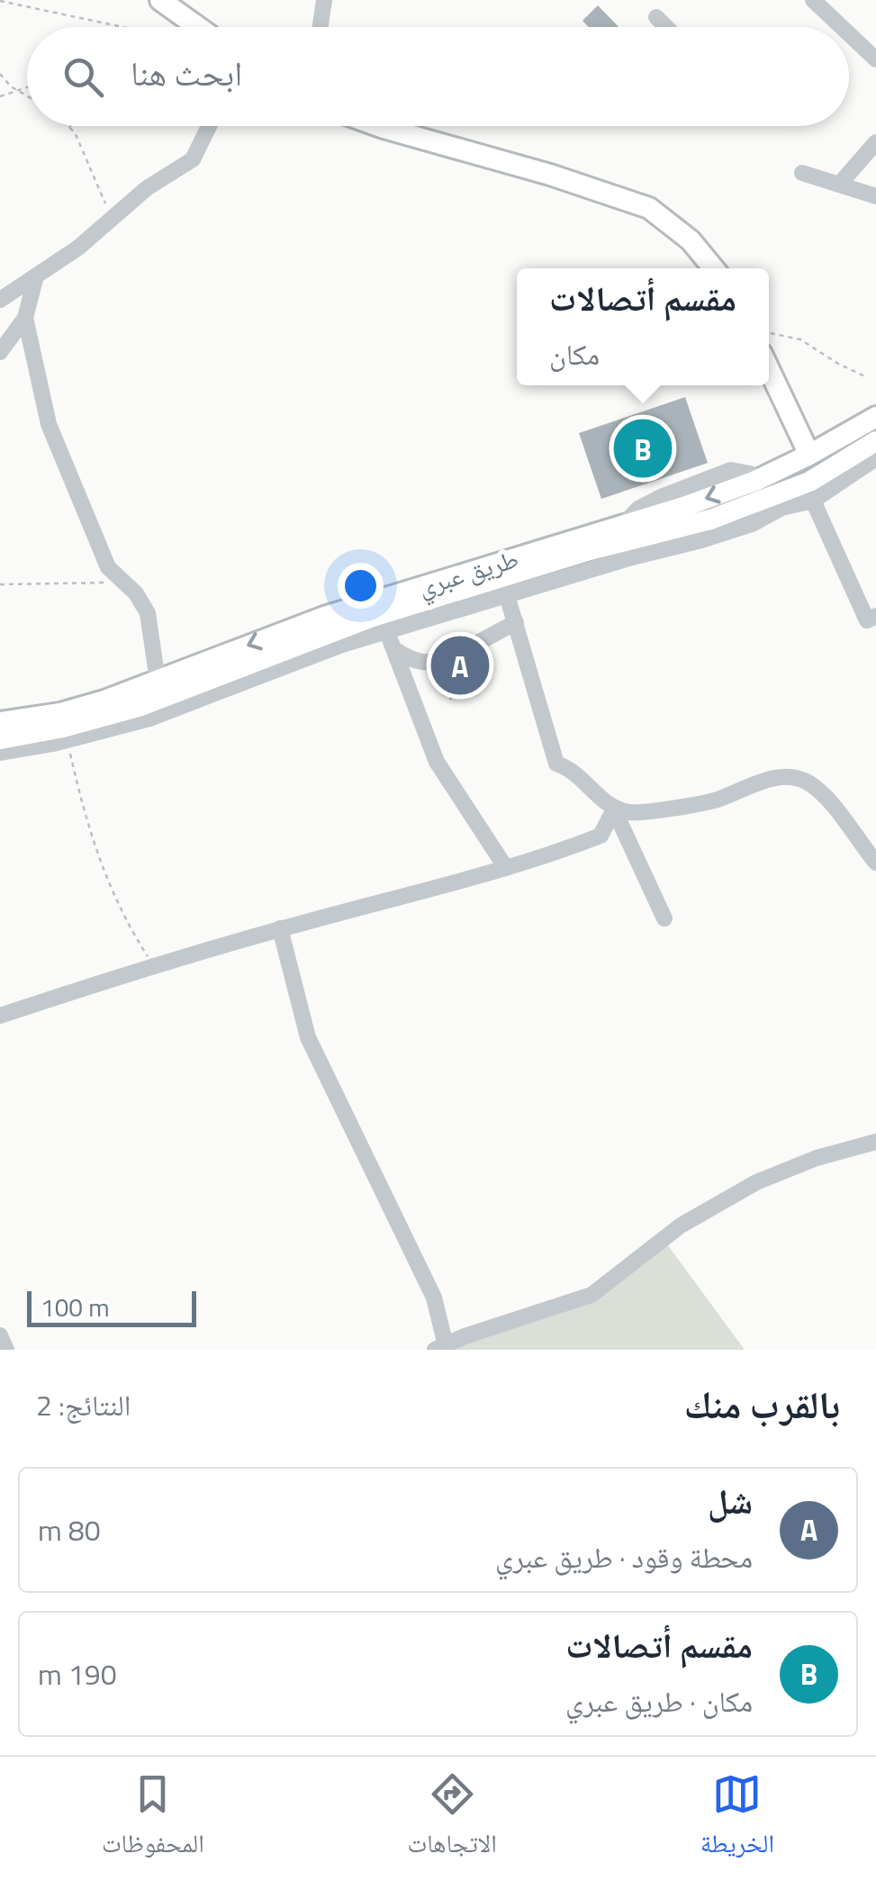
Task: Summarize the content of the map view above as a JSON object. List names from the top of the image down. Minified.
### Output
{"streets":{"main road":["طريق عبري"]},"scale_bar":"100 m","page":{"search":"ابحث هنا","popup":["مقسم أتصالات","مكان"],"pins":["B","A"],"scale":"100 m","heading":["بالقرب منك","النتائج: 2"],"list":[{"mark":"A","name":"شل","note":"محطة وقود · طريق عبري","value":"80 m"},{"mark":"B","name":"مقسم أتصالات","note":"مكان · طريق عبري","value":"190 m"}],"nav":["الخريطة","الاتجاهات","المحفوظات"]}}
